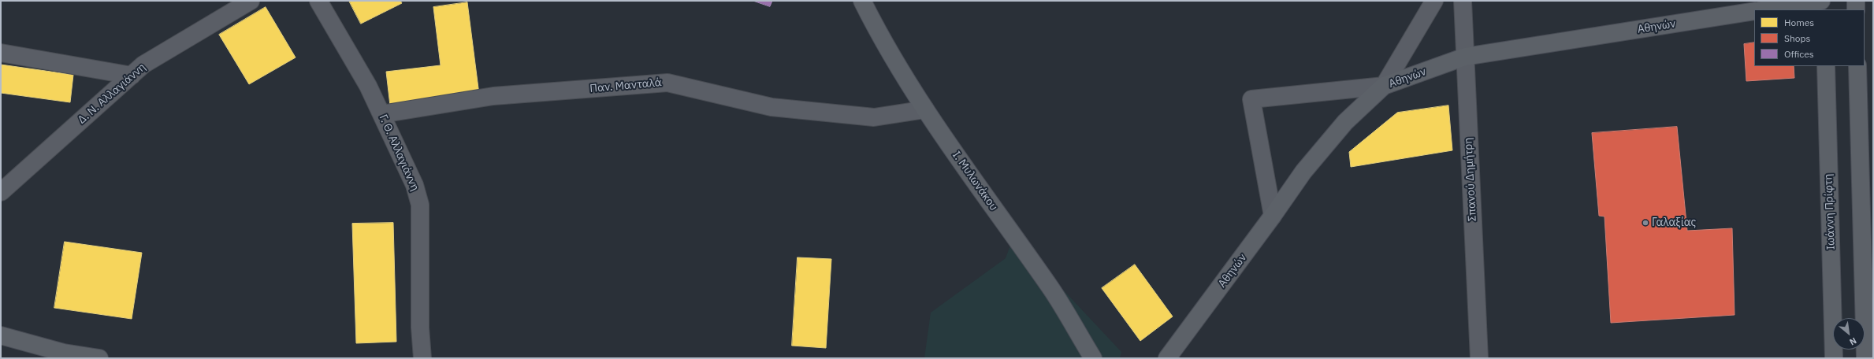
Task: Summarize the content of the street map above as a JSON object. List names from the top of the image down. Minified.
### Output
{"streets":{"main road":["Αθηνών","Ι. Μυλωνάκου","Ιωάννη Πρίφτη"],"street":["Παν. Μανταλά","Δ. Ν. Αλλαγιάννη","Γ. Θ. Αλλαγιάννη","Σπανού Δημήτρη"]},"crossings":[["Αθηνών","Σπανού Δημήτρη"],["Παν. Μανταλά","Γ. Θ. Αλλαγιάννη"],["Παν. Μανταλά","Ι. Μυλωνάκου"]],"places":["Γαλαξίας"],"legend":["Homes","Shops","Offices"],"north":"bottom right"}
